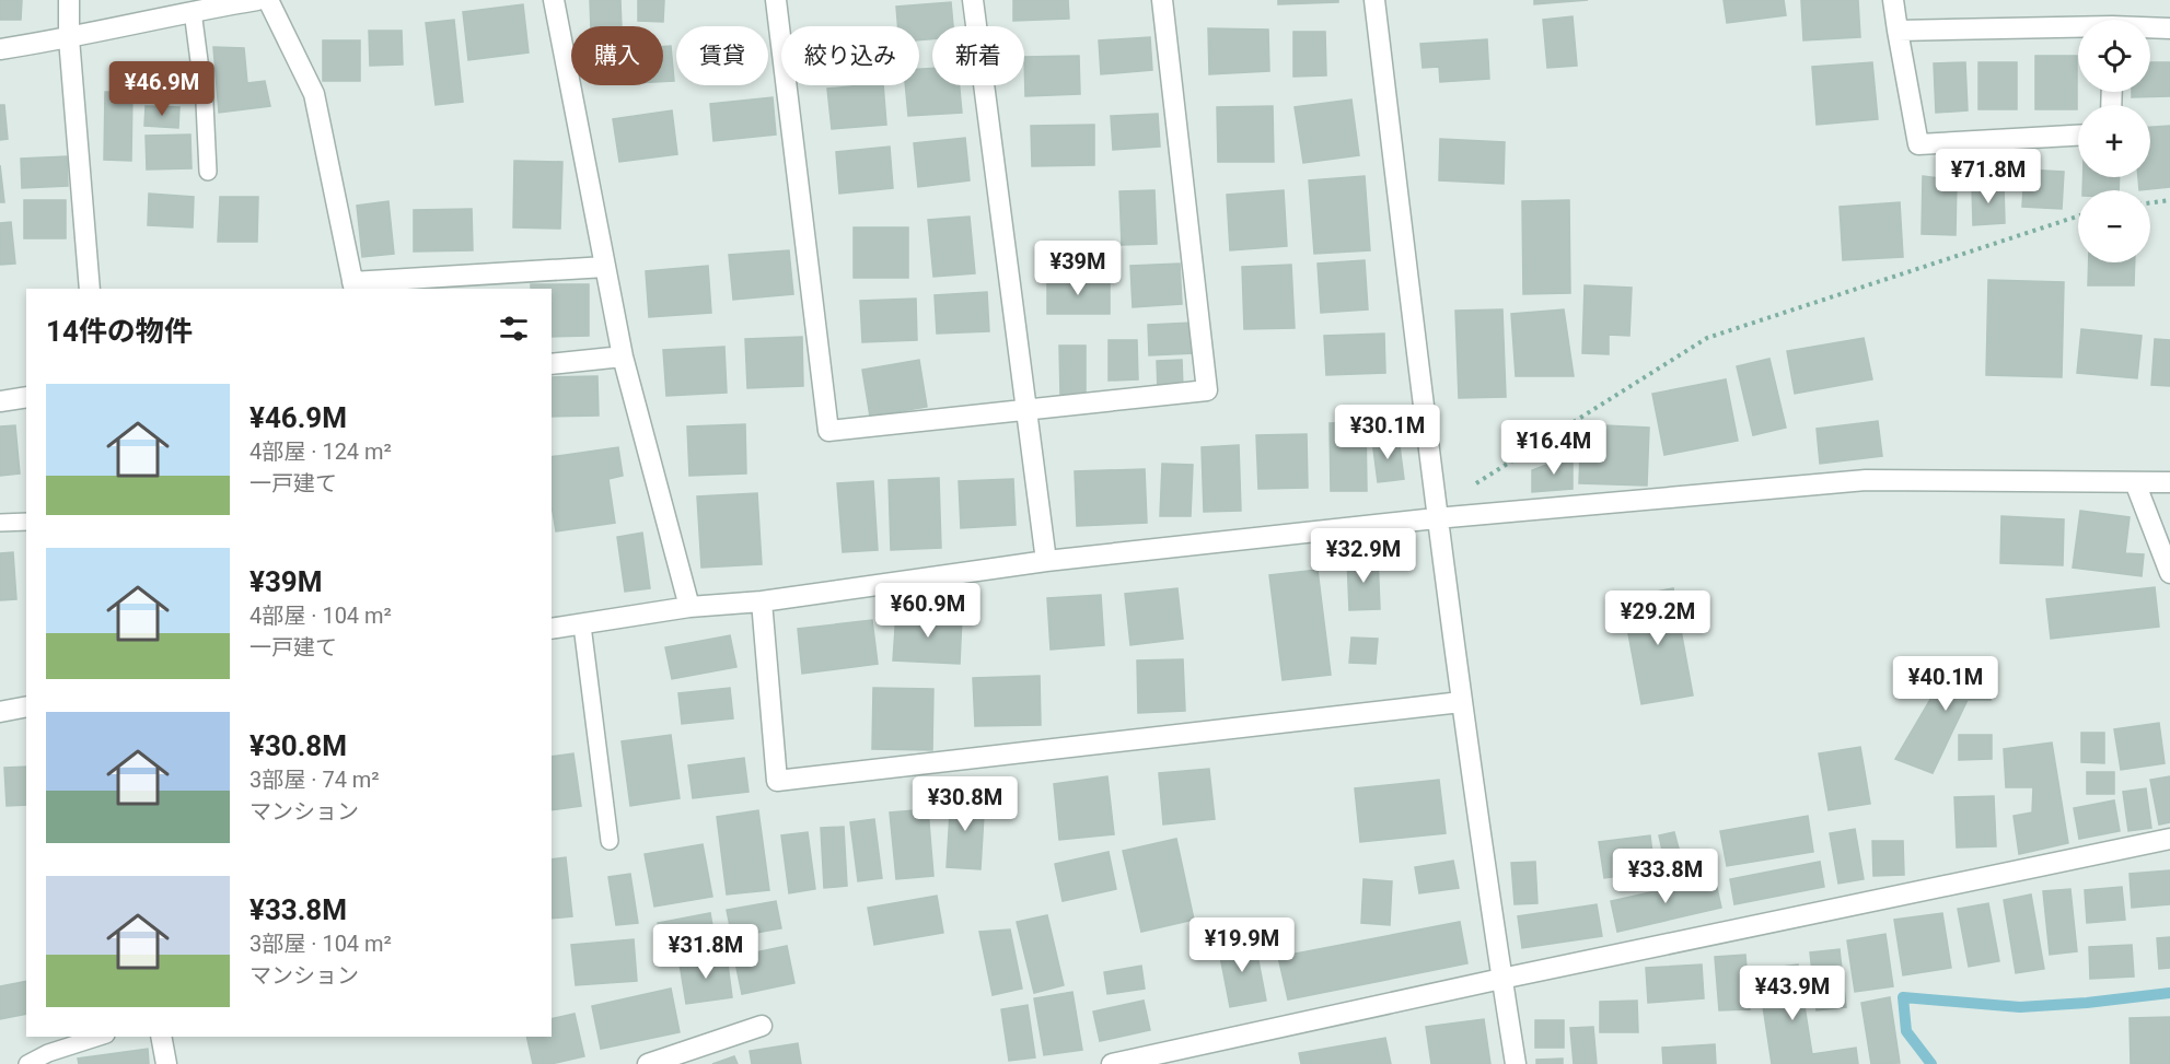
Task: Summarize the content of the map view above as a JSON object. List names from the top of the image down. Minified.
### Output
{"page":{"map_buttons":["+","−"],"chip":["購入","賃貸","絞り込み","新着"],"price":["¥46.9M","¥71.8M","¥39M","¥30.1M","¥16.4M","¥32.9M","¥60.9M","¥29.2M","¥40.1M","¥30.8M","¥33.8M","¥19.9M","¥31.8M","¥43.9M"],"heading":"14件の物件","list":[{"name":"¥46.9M","note":"4部屋 · 124 m² · 一戸建て"},{"name":"¥39M","note":"4部屋 · 104 m² · 一戸建て"},{"name":"¥30.8M","note":"3部屋 · 74 m² · マンション"},{"name":"¥33.8M","note":"3部屋 · 104 m² · マンション"}]}}
